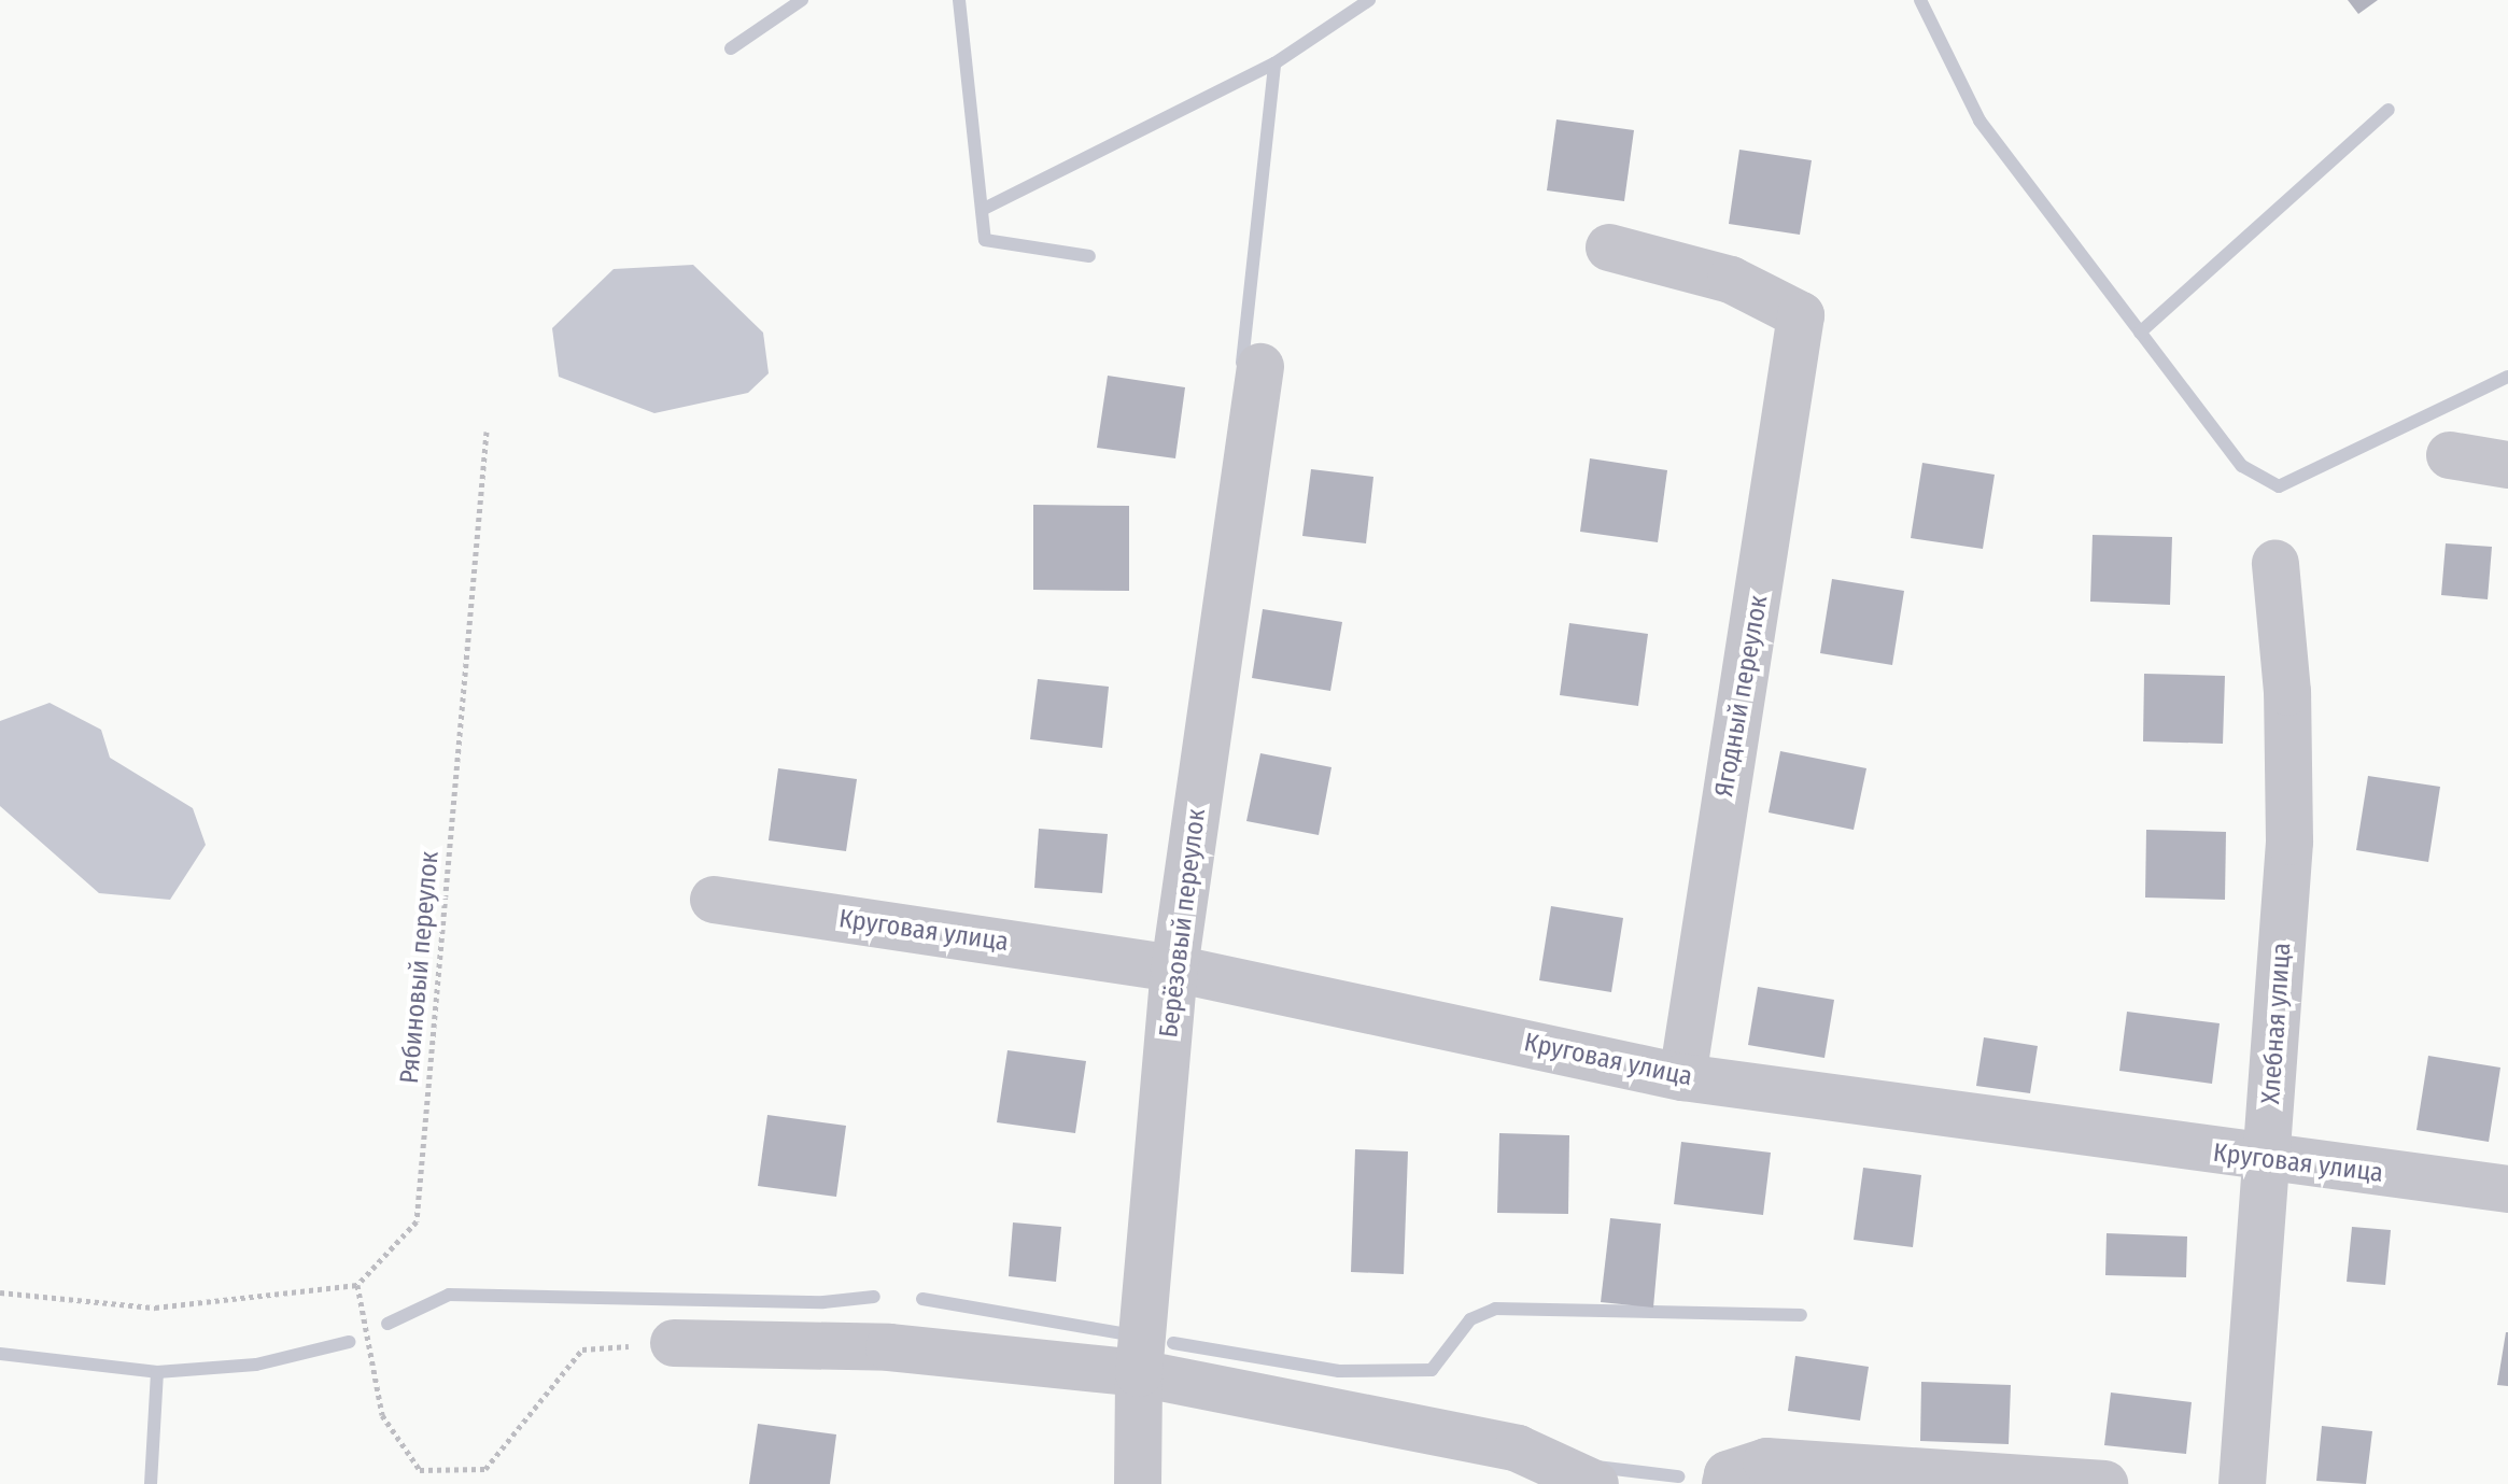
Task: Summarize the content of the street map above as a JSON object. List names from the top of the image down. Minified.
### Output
{"streets":{"street":["Ягодный переулок","Берёзовый переулок","Круговая улица","Хлебная улица"],"path":["Рябиновый переулок"]},"crossings":[["Ягодный переулок","Круговая улица"],["Берёзовый переулок","Круговая улица"],["Круговая улица","Хлебная улица"]]}
